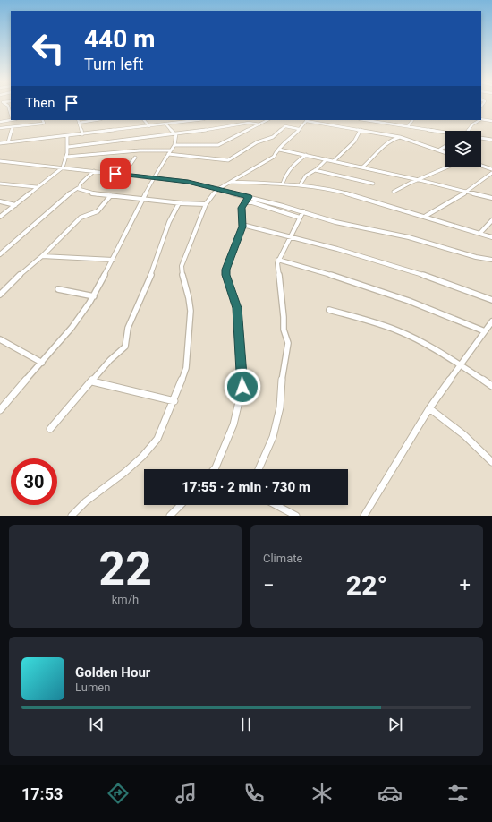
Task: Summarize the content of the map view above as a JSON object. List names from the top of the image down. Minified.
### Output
{"page":{"turn":["440 m","Turn left"],"then":"Then","limit":"30","trip":"17:55 · 2 min · 730 m","tile":[["22","km/h"],"Climate"],"heat":["−","22°","+"],"song":["Golden Hour","Lumen"],"tabs":"17:53"}}
